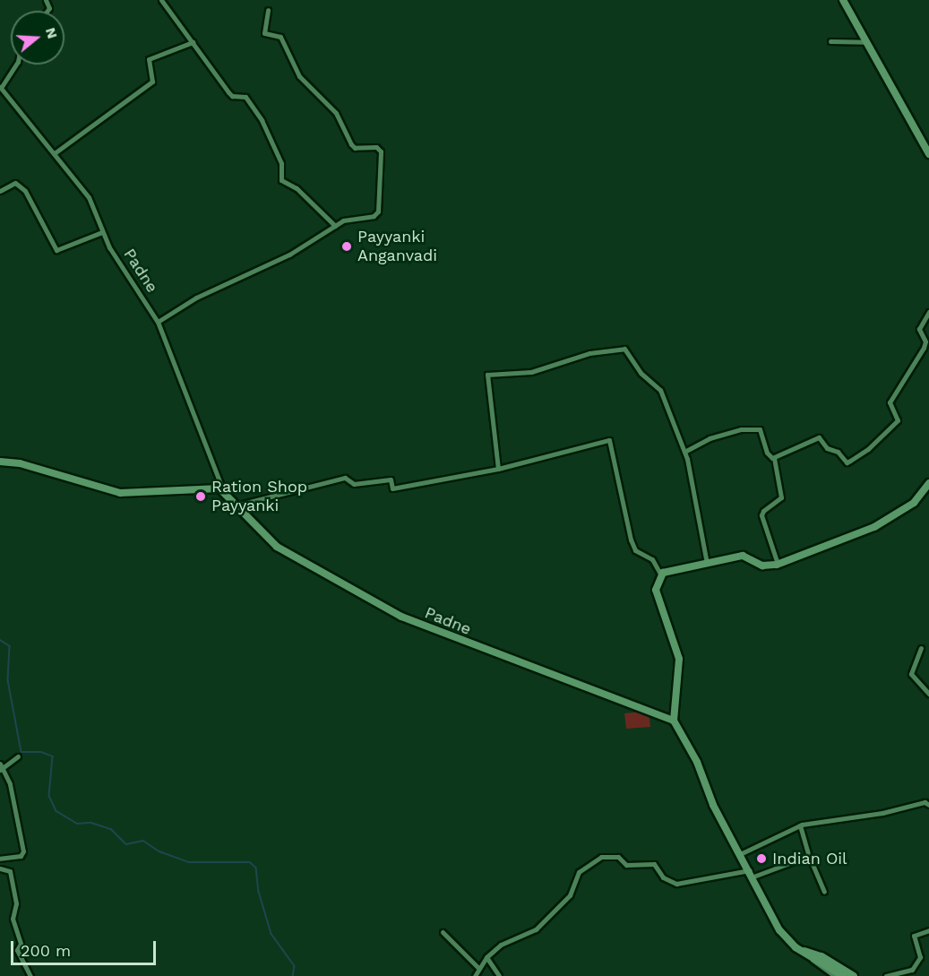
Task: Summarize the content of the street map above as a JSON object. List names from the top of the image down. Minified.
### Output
{"streets":{"main road":["Padne"]},"places":["Payyanki Anganvadi","Ration Shop Payyanki","Indian Oil"],"scale_bar":"200 m","north":"right"}
